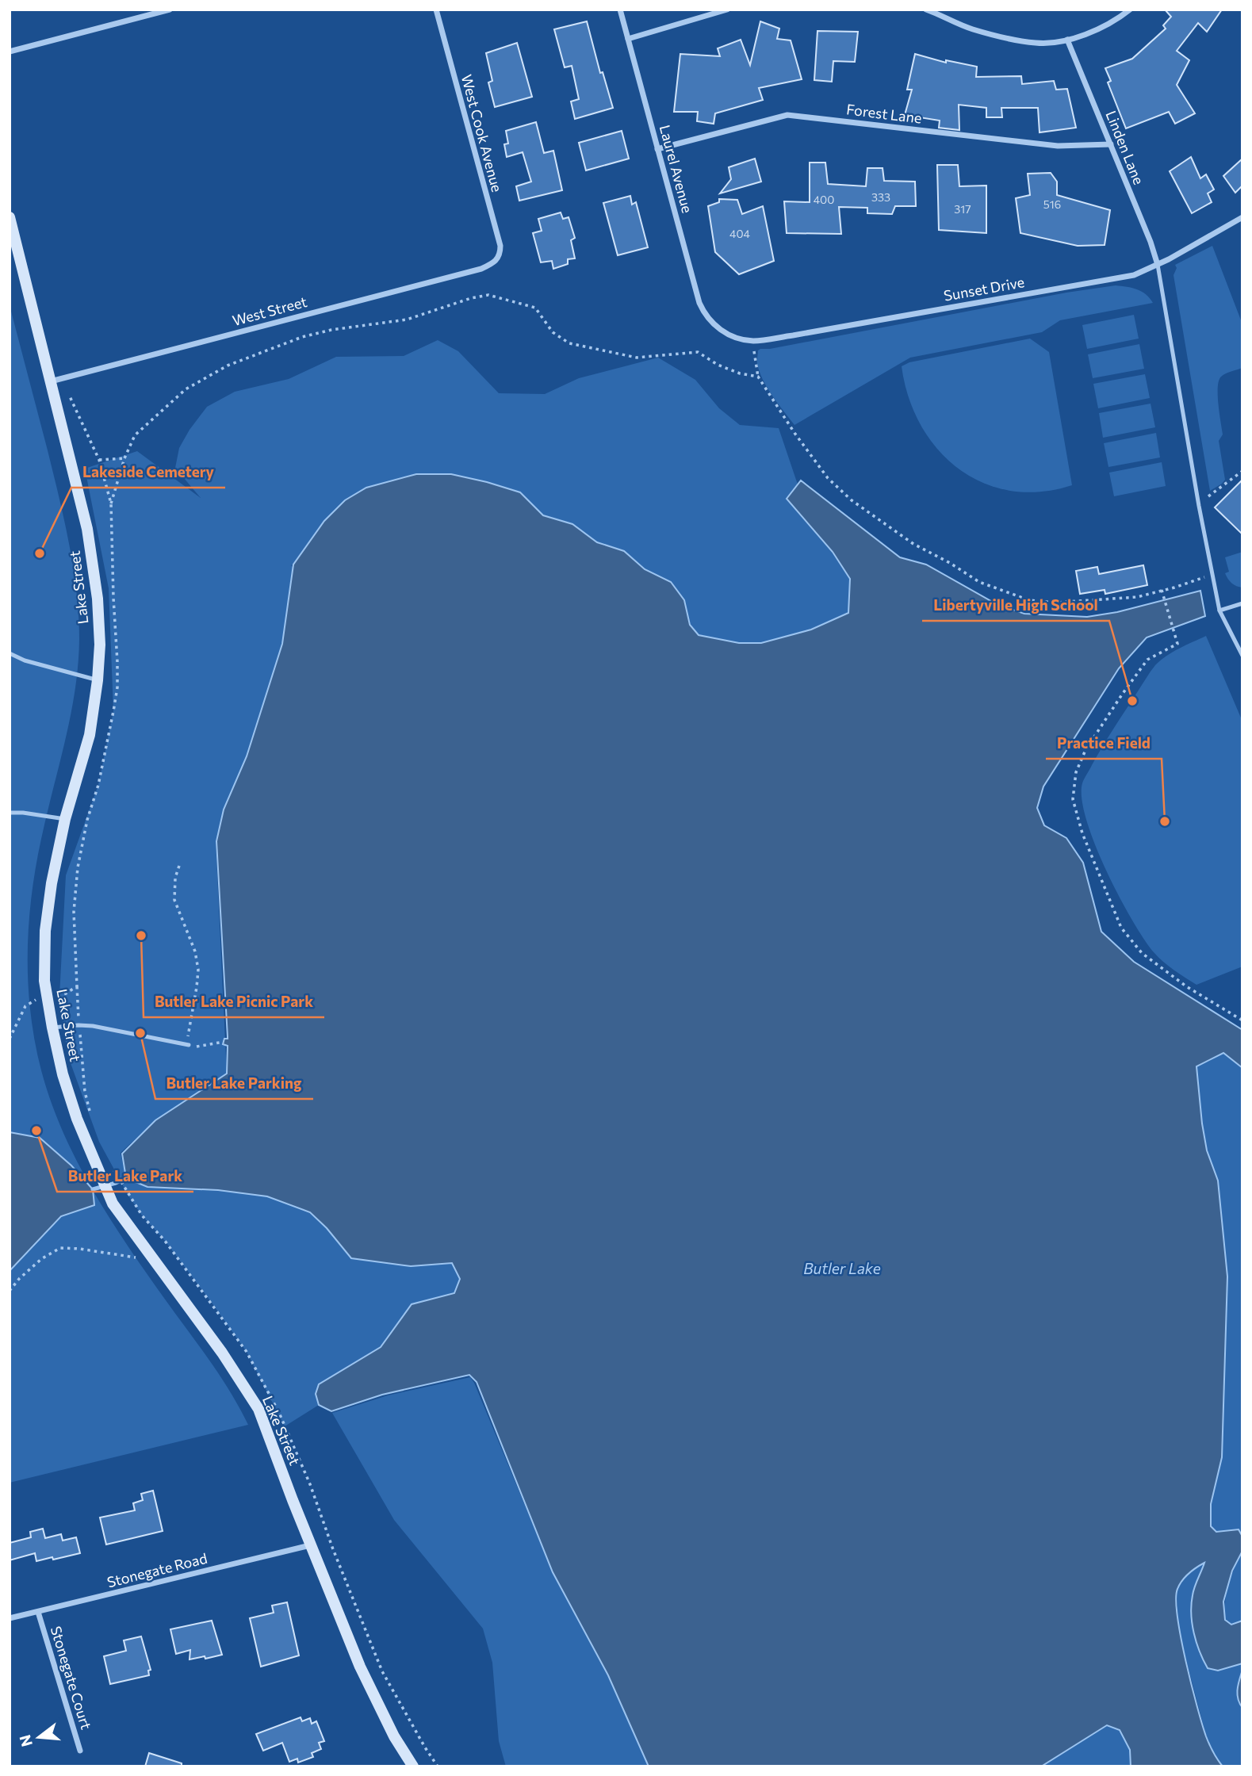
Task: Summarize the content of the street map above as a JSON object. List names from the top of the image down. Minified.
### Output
{"streets":{"street":["Forest Lane","West Cook Avenue","Linden Lane","Laurel Avenue","Sunset Drive","West Street","Lake Street","Stonegate Road","Stonegate Court"]},"crossings":[["Forest Lane","Linden Lane"],["Forest Lane","Laurel Avenue"],["West Cook Avenue","West Street"],["Linden Lane","Sunset Drive"],["Laurel Avenue","Sunset Drive"],["West Street","Lake Street"],["Lake Street","Stonegate Road"],["Stonegate Road","Stonegate Court"]],"water":["Butler Lake"],"places":["Lakeside Cemetery","Libertyville High School","Practice Field","Butler Lake Picnic Park","Butler Lake Parking","Butler Lake Park"],"house_numbers":["333","400","516","317","404"],"north":"left"}
